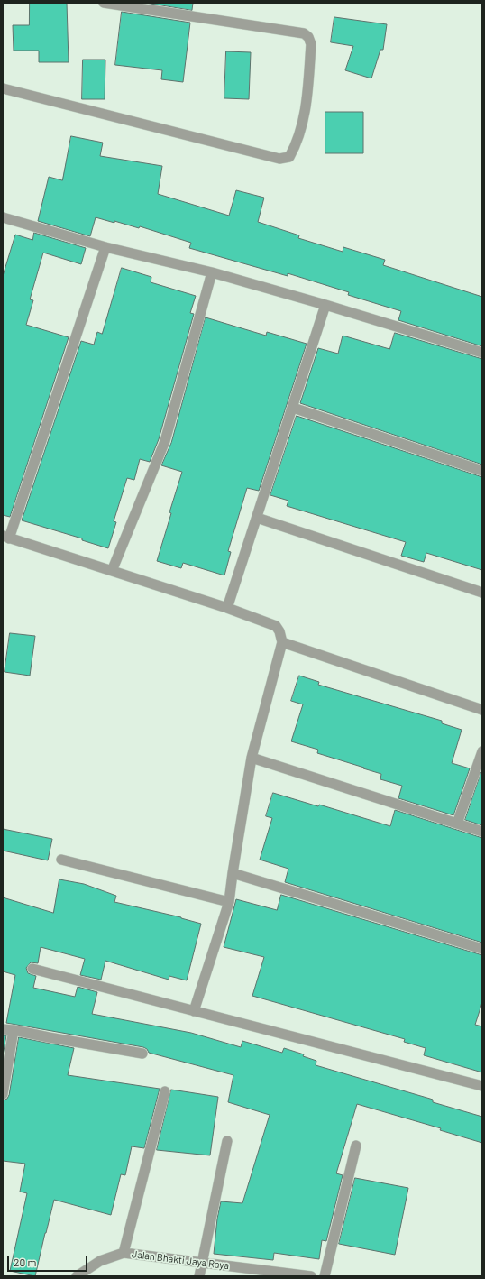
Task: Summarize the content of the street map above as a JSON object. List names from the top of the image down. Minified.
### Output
{"streets":{"street":["Jalan Bhakti Jaya Raya"]},"scale_bar":"20 m"}
